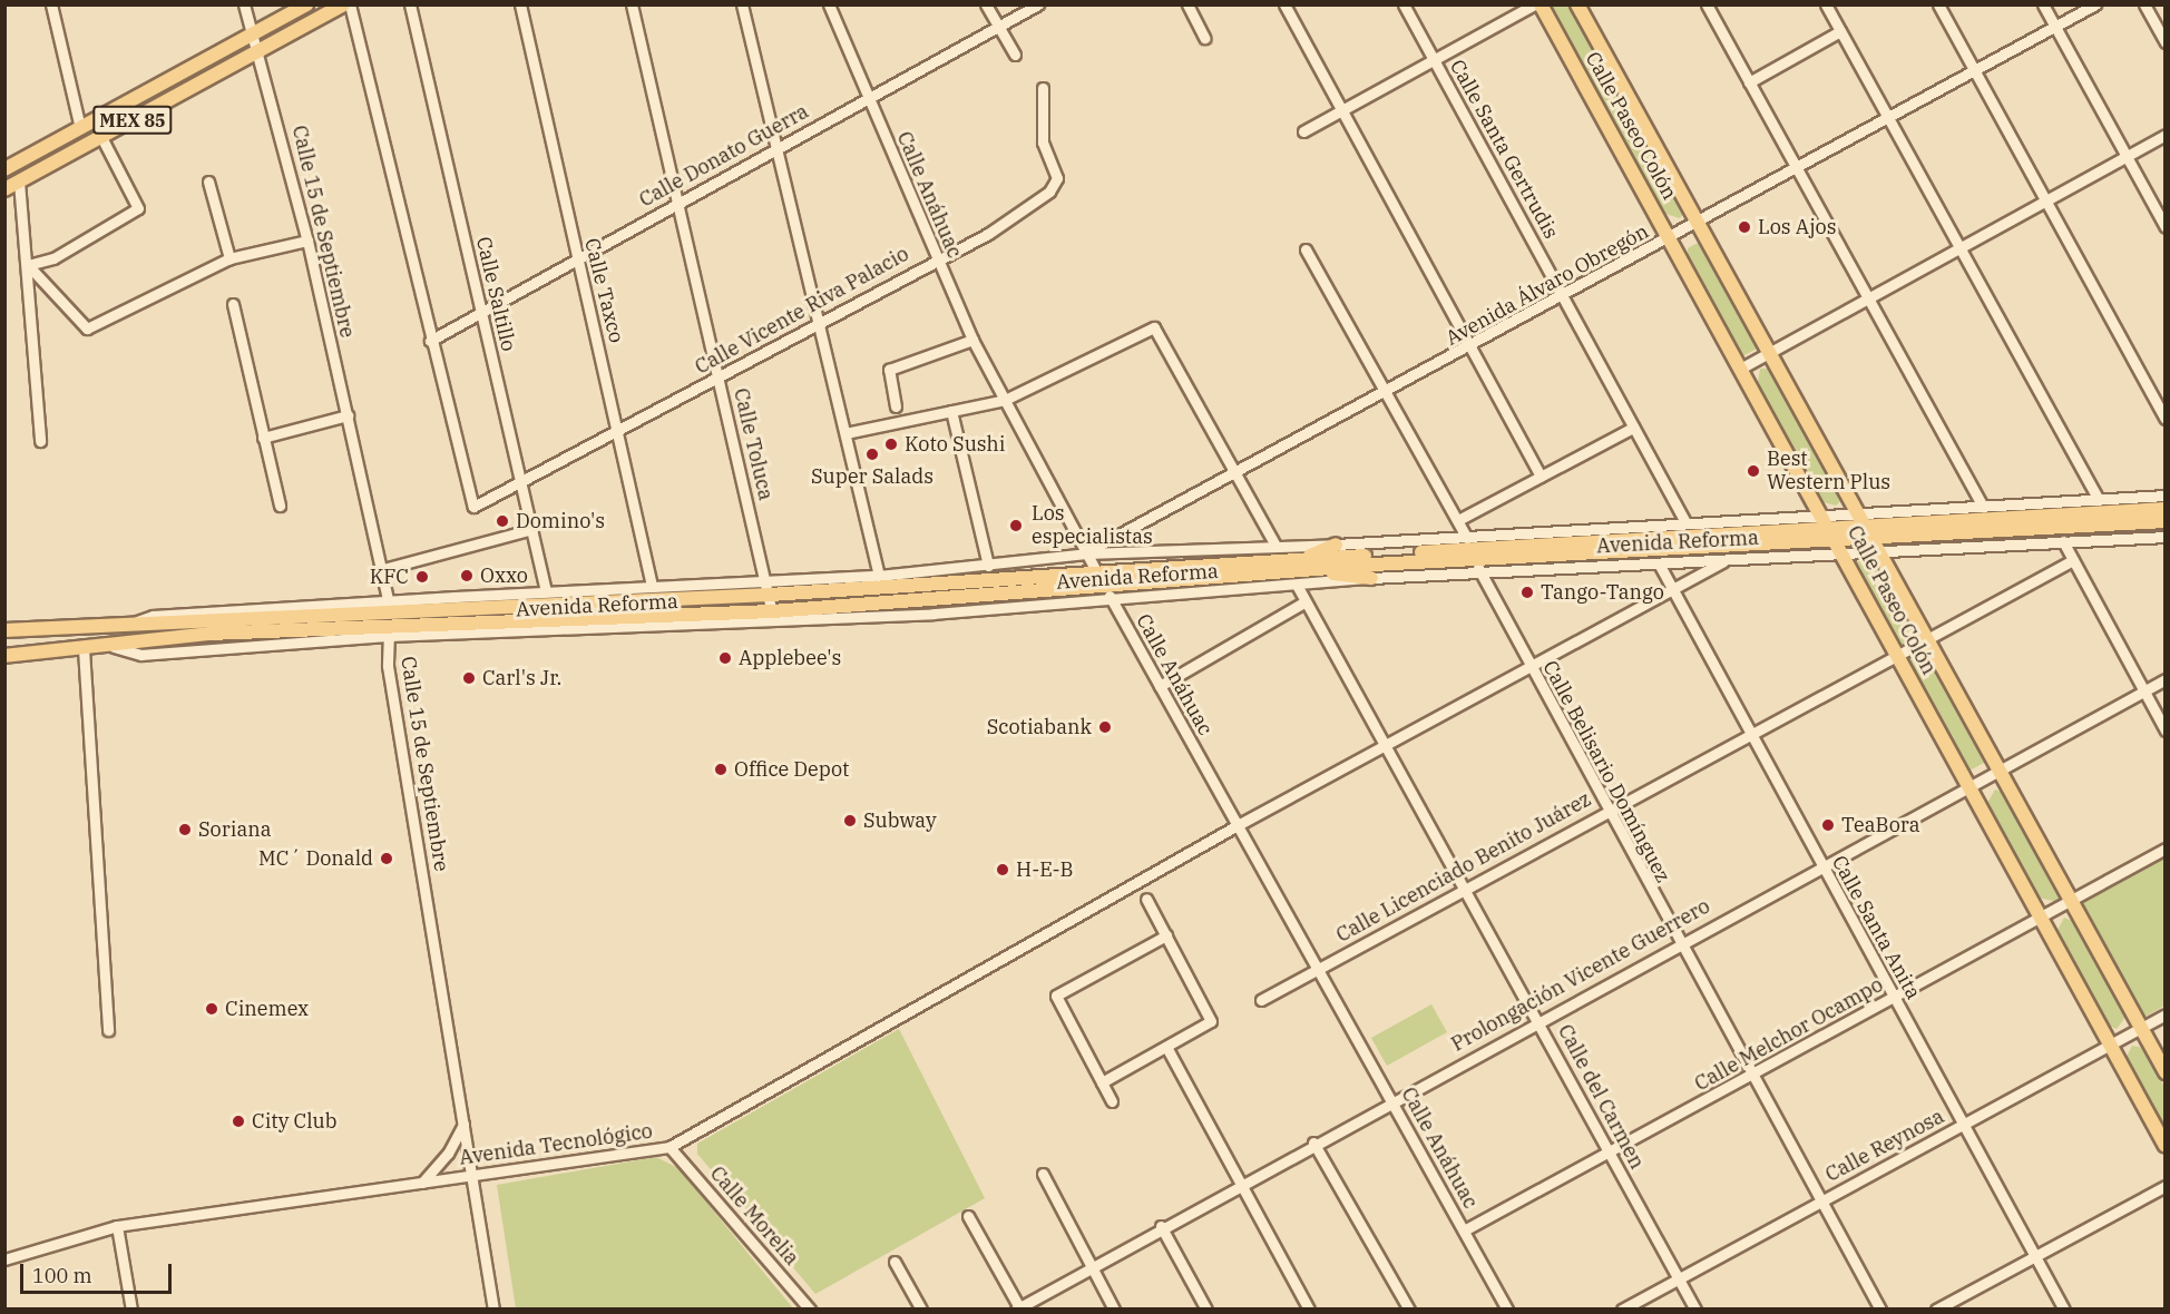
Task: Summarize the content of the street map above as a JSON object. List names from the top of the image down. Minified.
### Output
{"streets":{"main road":["MEX 85","Calle Paseo Colón","Avenida Reforma"],"street":["Calle Santa Gertrudis","Calle Donato Guerra","Calle Anáhuac","Calle 15 de Septiembre","Avenida Álvaro Obregón","Calle Taxco","Calle Saltillo","Calle Vicente Riva Palacio","Calle Toluca","Calle Belisario Domínguez","Calle Licenciado Benito Juárez","Calle Santa Anita","Prolongación Vicente Guerrero","Calle Melchor Ocampo","Calle del Carmen","Avenida Tecnológico","Calle Reynosa","Calle Morelia"]},"crossings":[["MEX 85","Calle 15 de Septiembre"],["Calle Paseo Colón","Avenida Álvaro Obregón"],["Calle Paseo Colón","Avenida Reforma"],["Calle Paseo Colón","Calle Licenciado Benito Juárez"],["Calle Paseo Colón","Prolongación Vicente Guerrero"],["Calle Paseo Colón","Calle Melchor Ocampo"],["Calle Paseo Colón","Calle Reynosa"],["Calle Santa Gertrudis","Avenida Álvaro Obregón"],["Calle Santa Gertrudis","Avenida Reforma"],["Calle Donato Guerra","Calle Anáhuac"],["Calle Donato Guerra","Calle Taxco"],["Calle Donato Guerra","Calle Saltillo"],["Calle Donato Guerra","Calle Vicente Riva Palacio"],["Calle Donato Guerra","Calle Toluca"],["Calle Anáhuac","Avenida Álvaro Obregón"],["Calle Anáhuac","Calle Vicente Riva Palacio"],["Calle Anáhuac","Avenida Reforma"],["Calle Anáhuac","Calle Licenciado Benito Juárez"],["Calle Anáhuac","Prolongación Vicente Guerrero"],["Calle Anáhuac","Calle Melchor Ocampo"],["Calle Anáhuac","Avenida Tecnológico"],["Calle 15 de Septiembre","Avenida Reforma"],["Calle 15 de Septiembre","Avenida Tecnológico"],["Avenida Álvaro Obregón","Avenida Reforma"],["Avenida Álvaro Obregón","Calle Belisario Domínguez"],["Calle Taxco","Calle Vicente Riva Palacio"],["Calle Taxco","Avenida Reforma"],["Calle Saltillo","Calle Vicente Riva Palacio"],["Calle Saltillo","Avenida Reforma"],["Calle Vicente Riva Palacio","Calle Toluca"],["Calle Toluca","Avenida Reforma"],["Avenida Reforma","Calle Belisario Domínguez"],["Avenida Reforma","Calle Santa Anita"],["Avenida Reforma","Calle del Carmen"],["Avenida Reforma","Avenida Tecnológico"],["Calle Belisario Domínguez","Calle Licenciado Benito Juárez"],["Calle Belisario Domínguez","Prolongación Vicente Guerrero"],["Calle Belisario Domínguez","Calle Melchor Ocampo"],["Calle Belisario Domínguez","Avenida Tecnológico"],["Calle Belisario Domínguez","Calle Reynosa"],["Calle Licenciado Benito Juárez","Calle Santa Anita"],["Calle Licenciado Benito Juárez","Calle del Carmen"],["Calle Santa Anita","Prolongación Vicente Guerrero"],["Calle Santa Anita","Calle Melchor Ocampo"],["Calle Santa Anita","Avenida Tecnológico"],["Calle Santa Anita","Calle Reynosa"],["Prolongación Vicente Guerrero","Calle del Carmen"],["Calle Melchor Ocampo","Calle del Carmen"],["Calle del Carmen","Avenida Tecnológico"],["Calle del Carmen","Calle Reynosa"],["Avenida Tecnológico","Calle Morelia"]],"places":["Los Ajos","Koto Sushi","Super Salads","Best Western Plus","Domino's","Los especialistas","Oxxo","KFC","Tango-Tango","Applebee's","Carl's Jr.","Scotiabank","Office Depot","Subway","TeaBora","Soriana","MC´ Donald","H-E-B","Cinemex","City Club"],"scale_bar":"100 m"}
